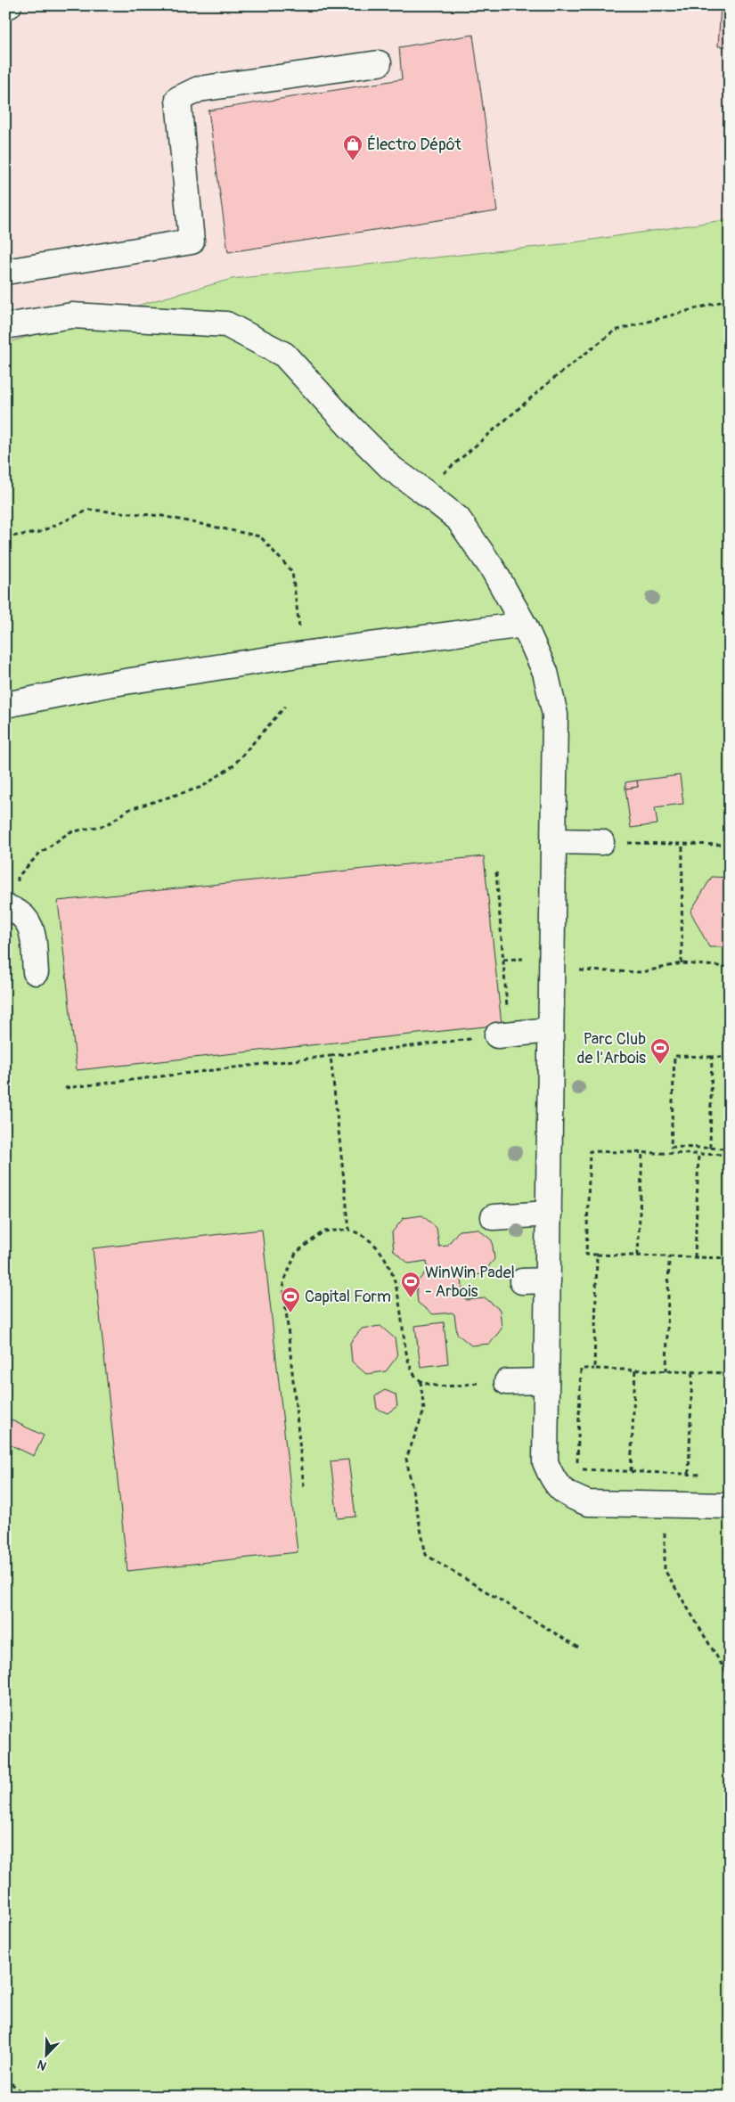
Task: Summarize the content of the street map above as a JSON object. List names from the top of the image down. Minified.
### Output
{"places":{"shop":["Électro Dépôt"],"sports":["Parc Club de l'Arbois","WinWin Padel - Arbois","Capital Form"]},"north":"bottom left"}
